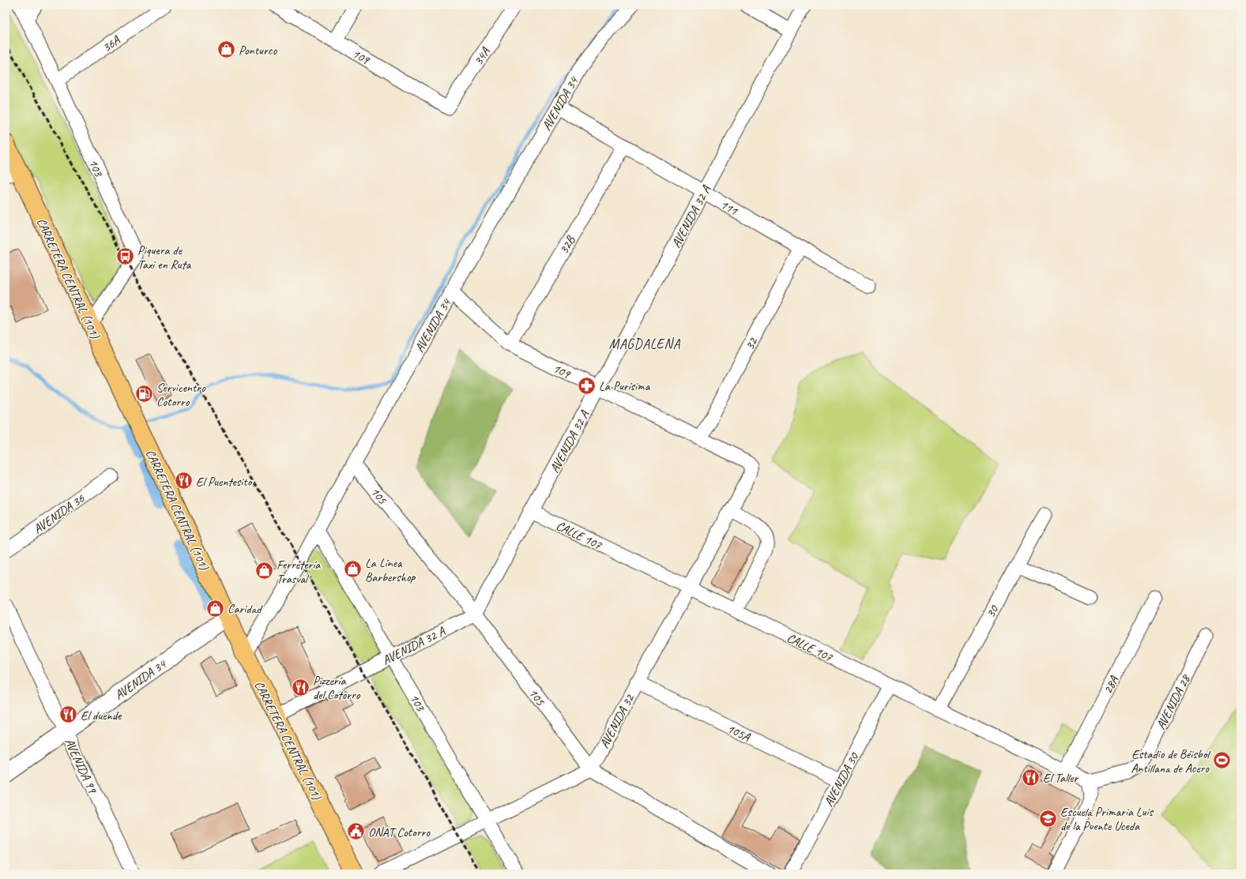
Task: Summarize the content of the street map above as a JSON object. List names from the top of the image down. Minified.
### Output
{"streets":{"main road":["CARRETERA CENTRAL (101)"],"street":["36A","109","34A","AVENIDA 34","103","111","AVENIDA 32 A","32B","32","105","AVENIDA 36","CALLE 107","30","28A","AVENIDA 28","AVENIDA 32","105A","AVENIDA 99","AVENIDA 30"]},"crossings":[["36A","103"],["109","34A"],["109","AVENIDA 34"],["109","AVENIDA 32 A"],["109","32B"],["109","32"],["109","AVENIDA 32"],["AVENIDA 34","103"],["AVENIDA 34","111"],["AVENIDA 34","CARRETERA CENTRAL (101)"],["AVENIDA 34","105"],["AVENIDA 34","AVENIDA 99"],["103","AVENIDA 32 A"],["103","CARRETERA CENTRAL (101)"],["111","AVENIDA 32 A"],["111","32B"],["111","32"],["AVENIDA 32 A","CARRETERA CENTRAL (101)"],["AVENIDA 32 A","105"],["AVENIDA 32 A","CALLE 107"],["105","AVENIDA 32"],["CALLE 107","30"],["CALLE 107","28A"],["CALLE 107","AVENIDA 28"],["CALLE 107","AVENIDA 32"],["CALLE 107","AVENIDA 30"],["AVENIDA 32","105A"],["105A","AVENIDA 30"]],"districts":["MAGDALENA"],"places":{"shop":["Ponturco","La Línea Barbershop","Ferretería Trasval","Caridad"],"bus stop":["Piquera de Taxi en Ruta"],"pharmacy":["La Purísima"],"fuel station":["Servicentro Cotorro"],"restaurant":["El Puentesito","Pizzería del Cotorro","El duende","El Taller"],"sports":["Estadio de Béisbol Antillana de Acero"],"school or university":["Escuela Primaria Luis de la Puente Uceda"],"public building":["ONAT Cotorro"]}}
